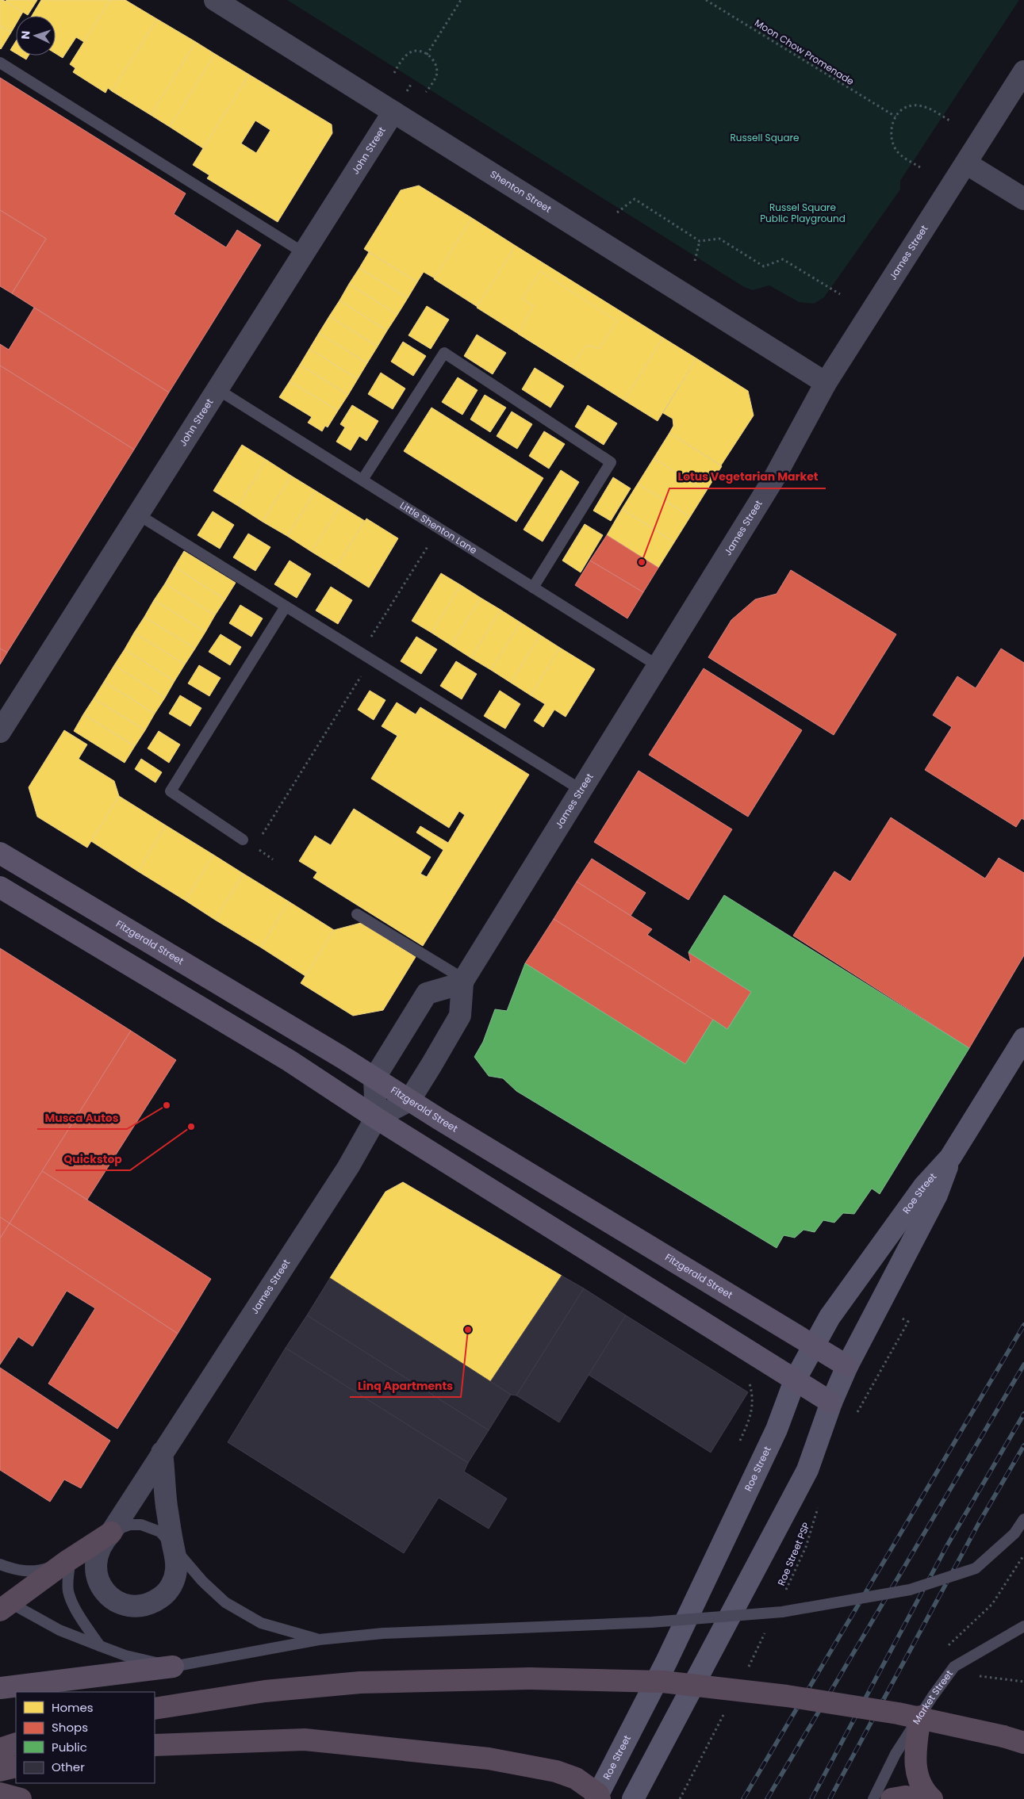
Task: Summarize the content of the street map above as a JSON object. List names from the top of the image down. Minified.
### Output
{"streets":{"main road":["Fitzgerald Street","Roe Street"],"street":["John Street","Shenton Street","James Street"],"lane":["Little Shenton Lane","Market Street"],"path":["Moon Chow Promenade","Roe Street PSP"]},"crossings":[["John Street","Shenton Street"],["John Street","Little Shenton Lane"],["Shenton Street","James Street"],["James Street","Little Shenton Lane"],["James Street","Fitzgerald Street"],["Fitzgerald Street","Roe Street"]],"parks":["Russell Square","Russel Square Public Playground"],"places":["Lotus Vegetarian Market","Musca Autos","Quickstop","Linq Apartments"],"legend":["Homes","Shops","Public","Other"],"north":"left"}
